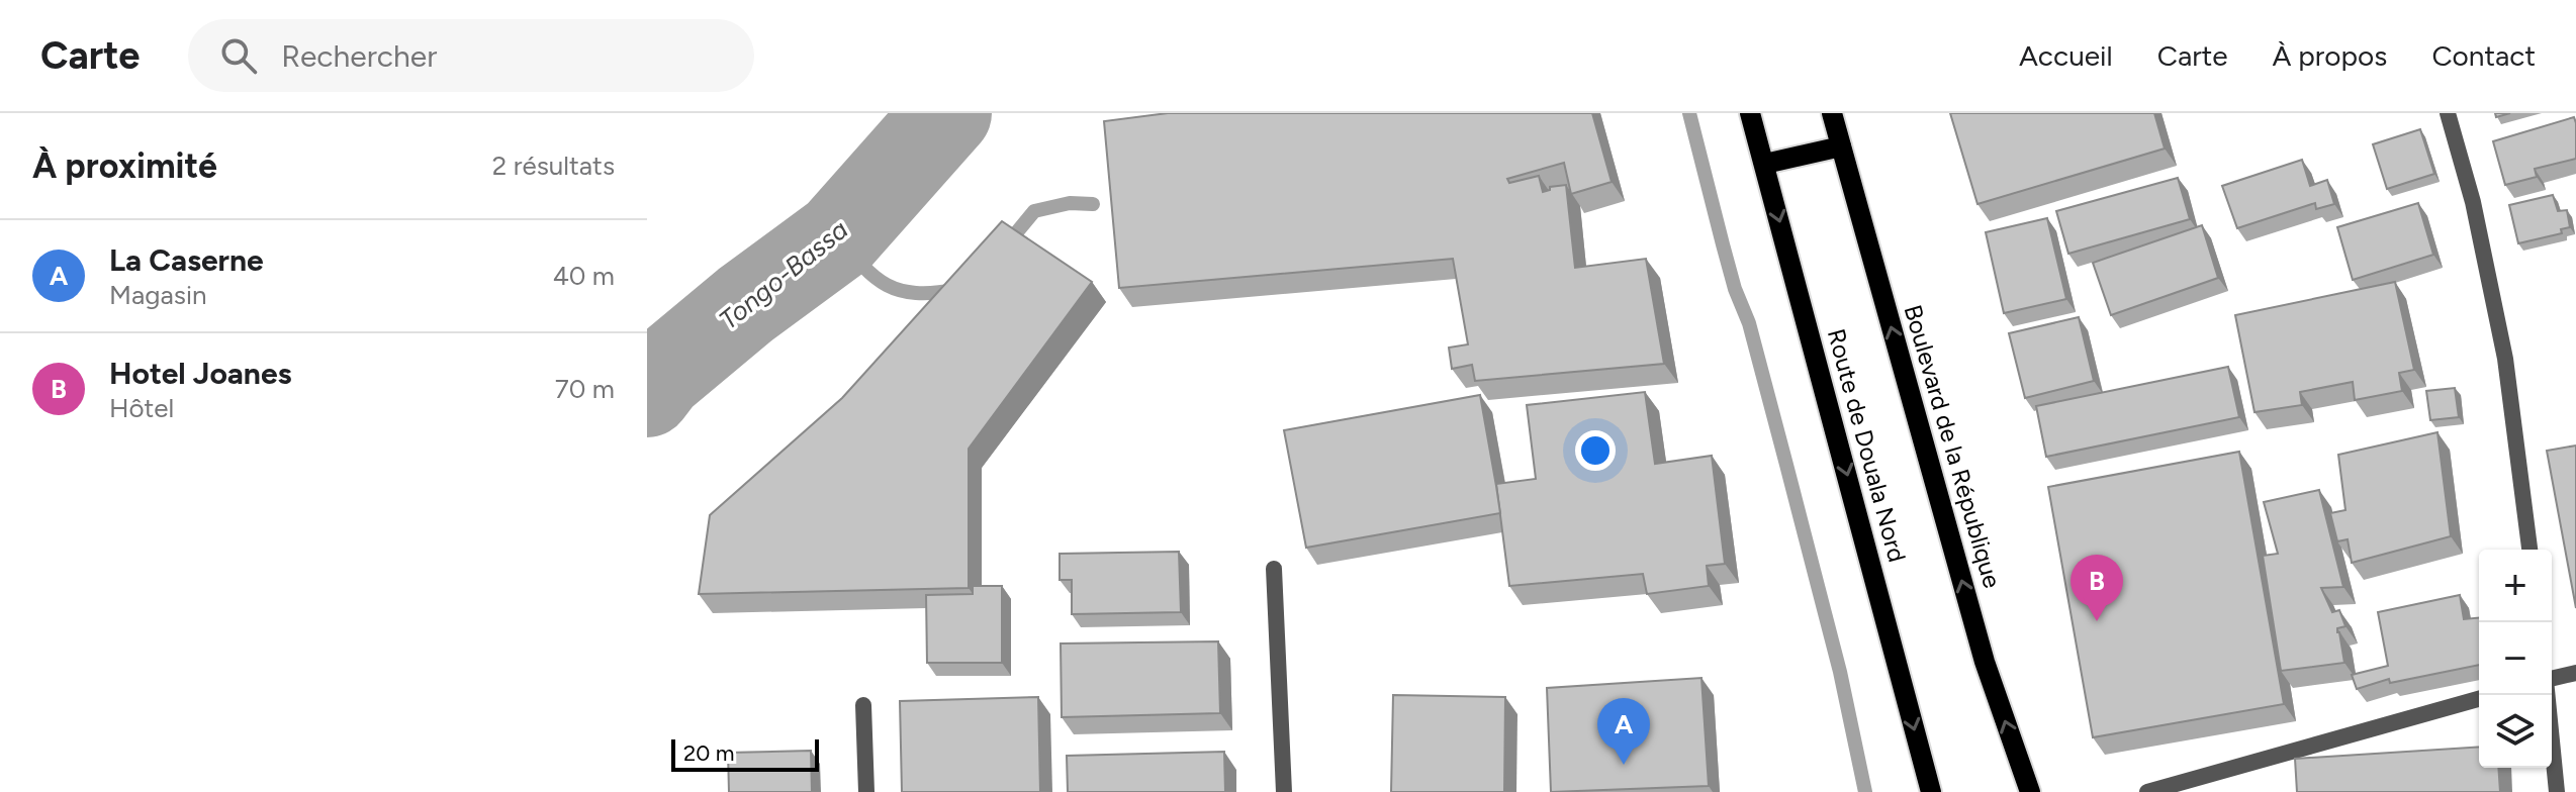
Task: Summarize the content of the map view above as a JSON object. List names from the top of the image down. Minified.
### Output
{"streets":{"main road":["Route de Douala Nord","Boulevard de la République"]},"one_way":["Route de Douala Nord","Boulevard de la République"],"water":["Tongo-Bassa"],"scale_bar":"20 m","page":{"header":"Carte","search":"Rechercher","nav":["Accueil","Carte","À propos","Contact"],"heading":["À proximité","2 résultats"],"list":[{"mark":"A","name":"La Caserne","note":"Magasin","value":"40 m"},{"mark":"B","name":"Hotel Joanes","note":"Hôtel","value":"70 m"}],"map_buttons":["+","−"],"pins":["B","A"],"scale":"20 m"}}
